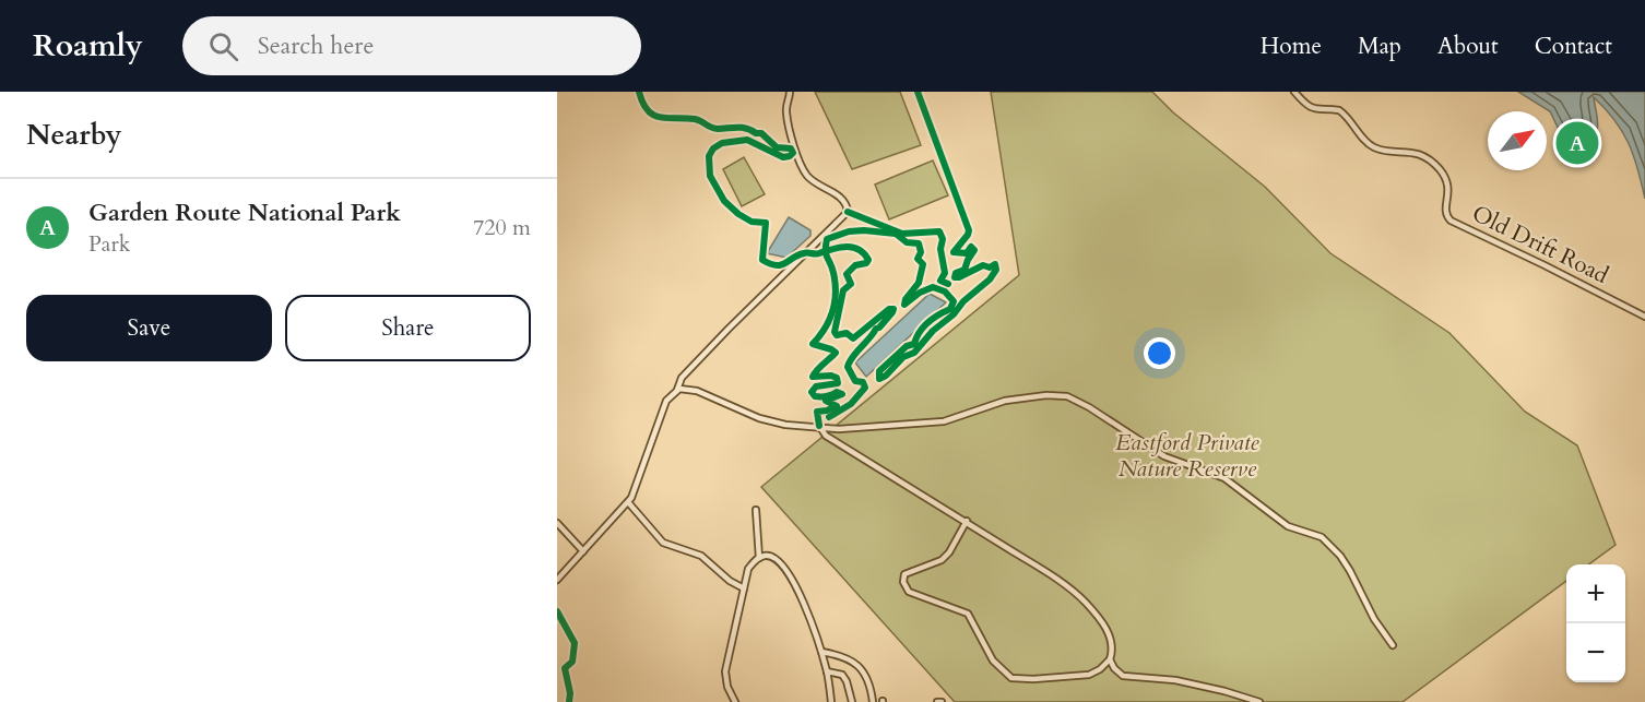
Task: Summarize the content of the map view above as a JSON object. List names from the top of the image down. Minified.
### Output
{"streets":{"street":["Old Drift Road"]},"parks":["Eastford Private Nature Reserve"],"north":"top right","page":{"header":"Roamly","search":"Search here","nav":["Home","Map","About","Contact"],"heading":"Nearby","pins":"A","list":[{"mark":"A","name":"Garden Route National Park","note":"Park","value":"720 m"}],"buttons":["Save","Share"],"map_buttons":["+","−"]}}
